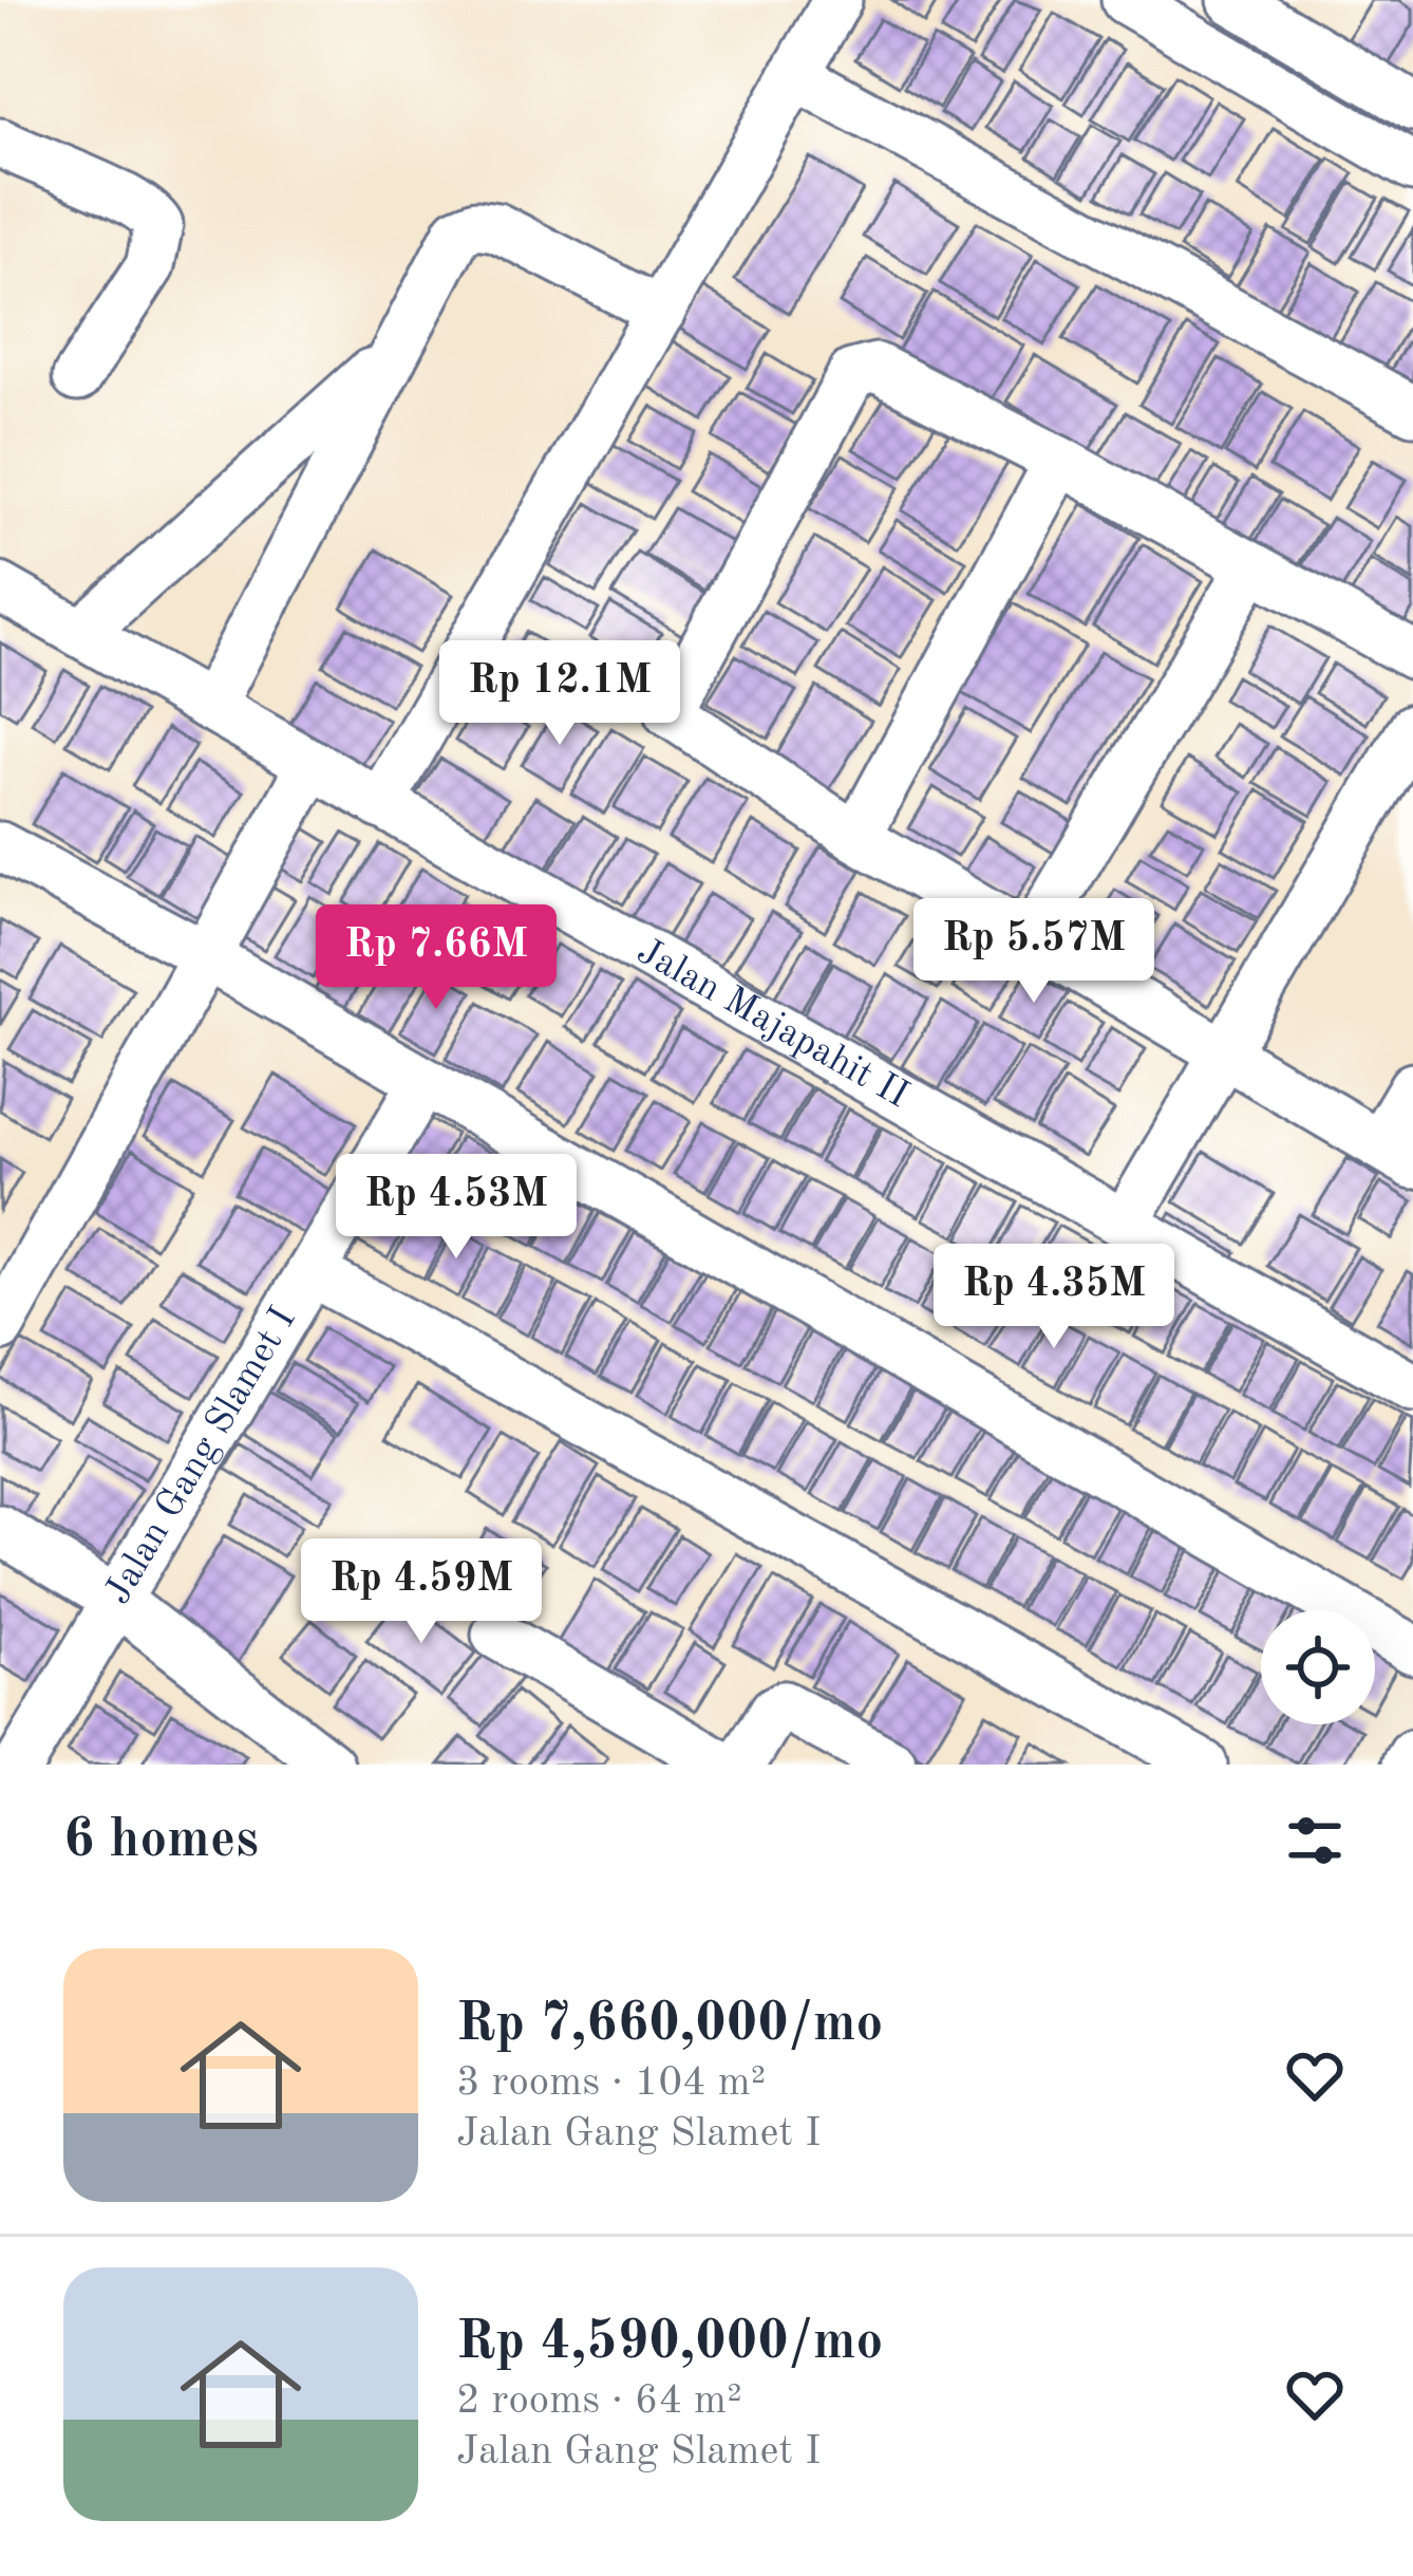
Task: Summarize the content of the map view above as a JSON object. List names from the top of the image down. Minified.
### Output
{"streets":{"street":["Jalan Majapahit II","Jalan Gang Slamet I"]},"page":{"price":["Rp 12.1M","Rp 5.57M","Rp 7.66M","Rp 4.53M","Rp 4.35M","Rp 4.59M"],"heading":"6 homes","list":[{"name":"Rp 7,660,000/mo","note":"3 rooms · 104 m² · Jalan Gang Slamet I"},{"name":"Rp 4,590,000/mo","note":"2 rooms · 64 m² · Jalan Gang Slamet I"}]}}
